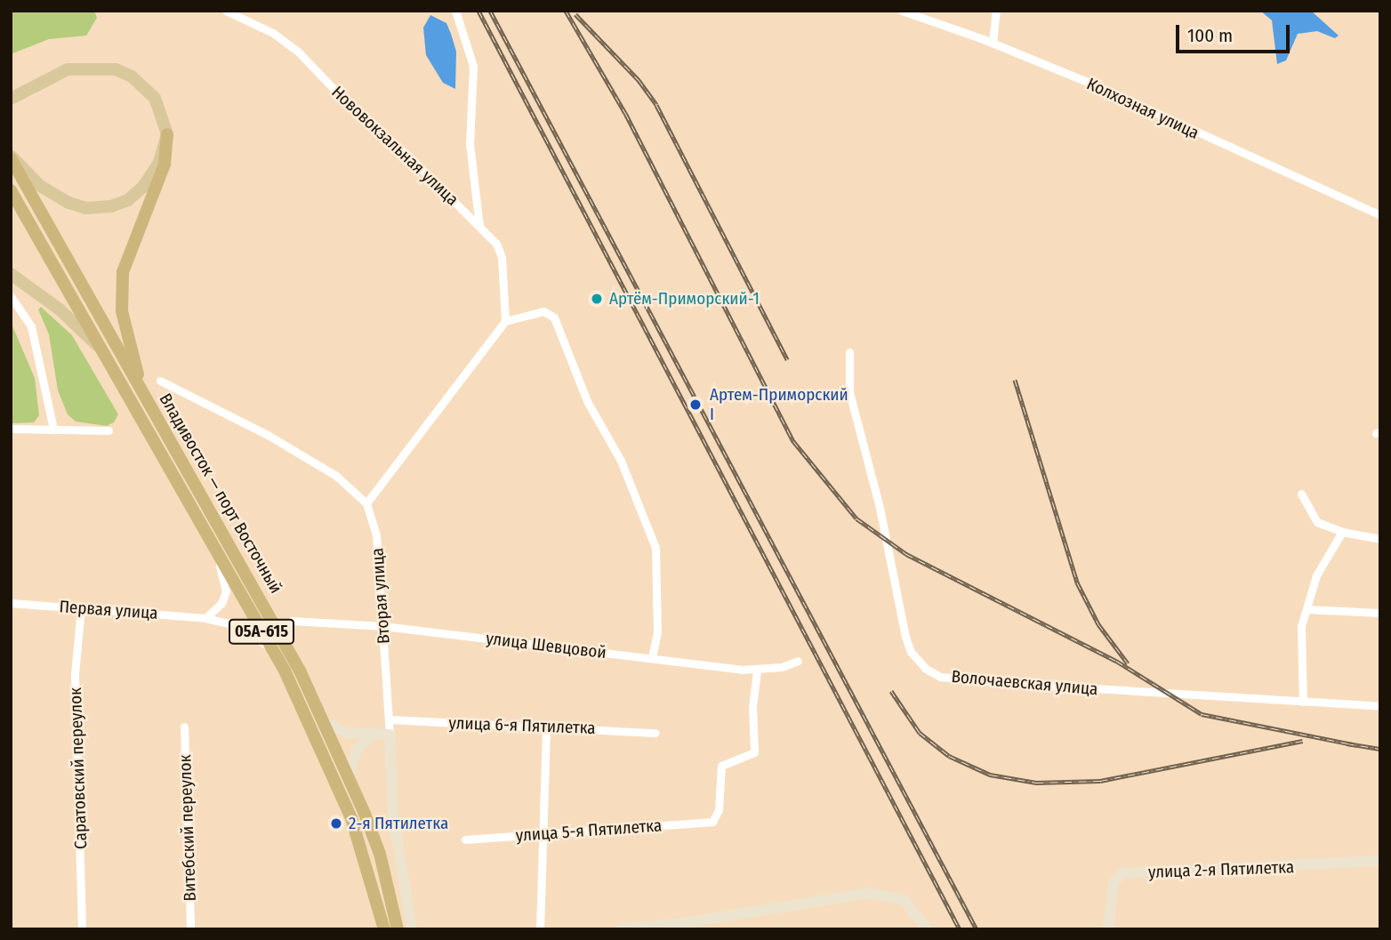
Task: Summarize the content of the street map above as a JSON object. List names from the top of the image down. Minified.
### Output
{"streets":{"highway":["Владивосток — порт Восточный","05А-615"],"main road":["Вторая улица","улица 2-я Пятилетка"],"street":["Колхозная улица","Нововокзальная улица","Первая улица","улица Шевцовой","Волочаевская улица","улица 6-я Пятилетка","Саратовский переулок","Витебский переулок","улица 5-я Пятилетка"]},"crossings":[["Владивосток — порт Восточный","Первая улица"],["Вторая улица","улица Шевцовой"],["Вторая улица","улица 6-я Пятилетка"],["Первая улица","Саратовский переулок"],["улица Шевцовой","улица 5-я Пятилетка"]],"places":["Артём-Приморский-1","Артем-Приморский I","2-я Пятилетка"],"scale_bar":"100 m"}
